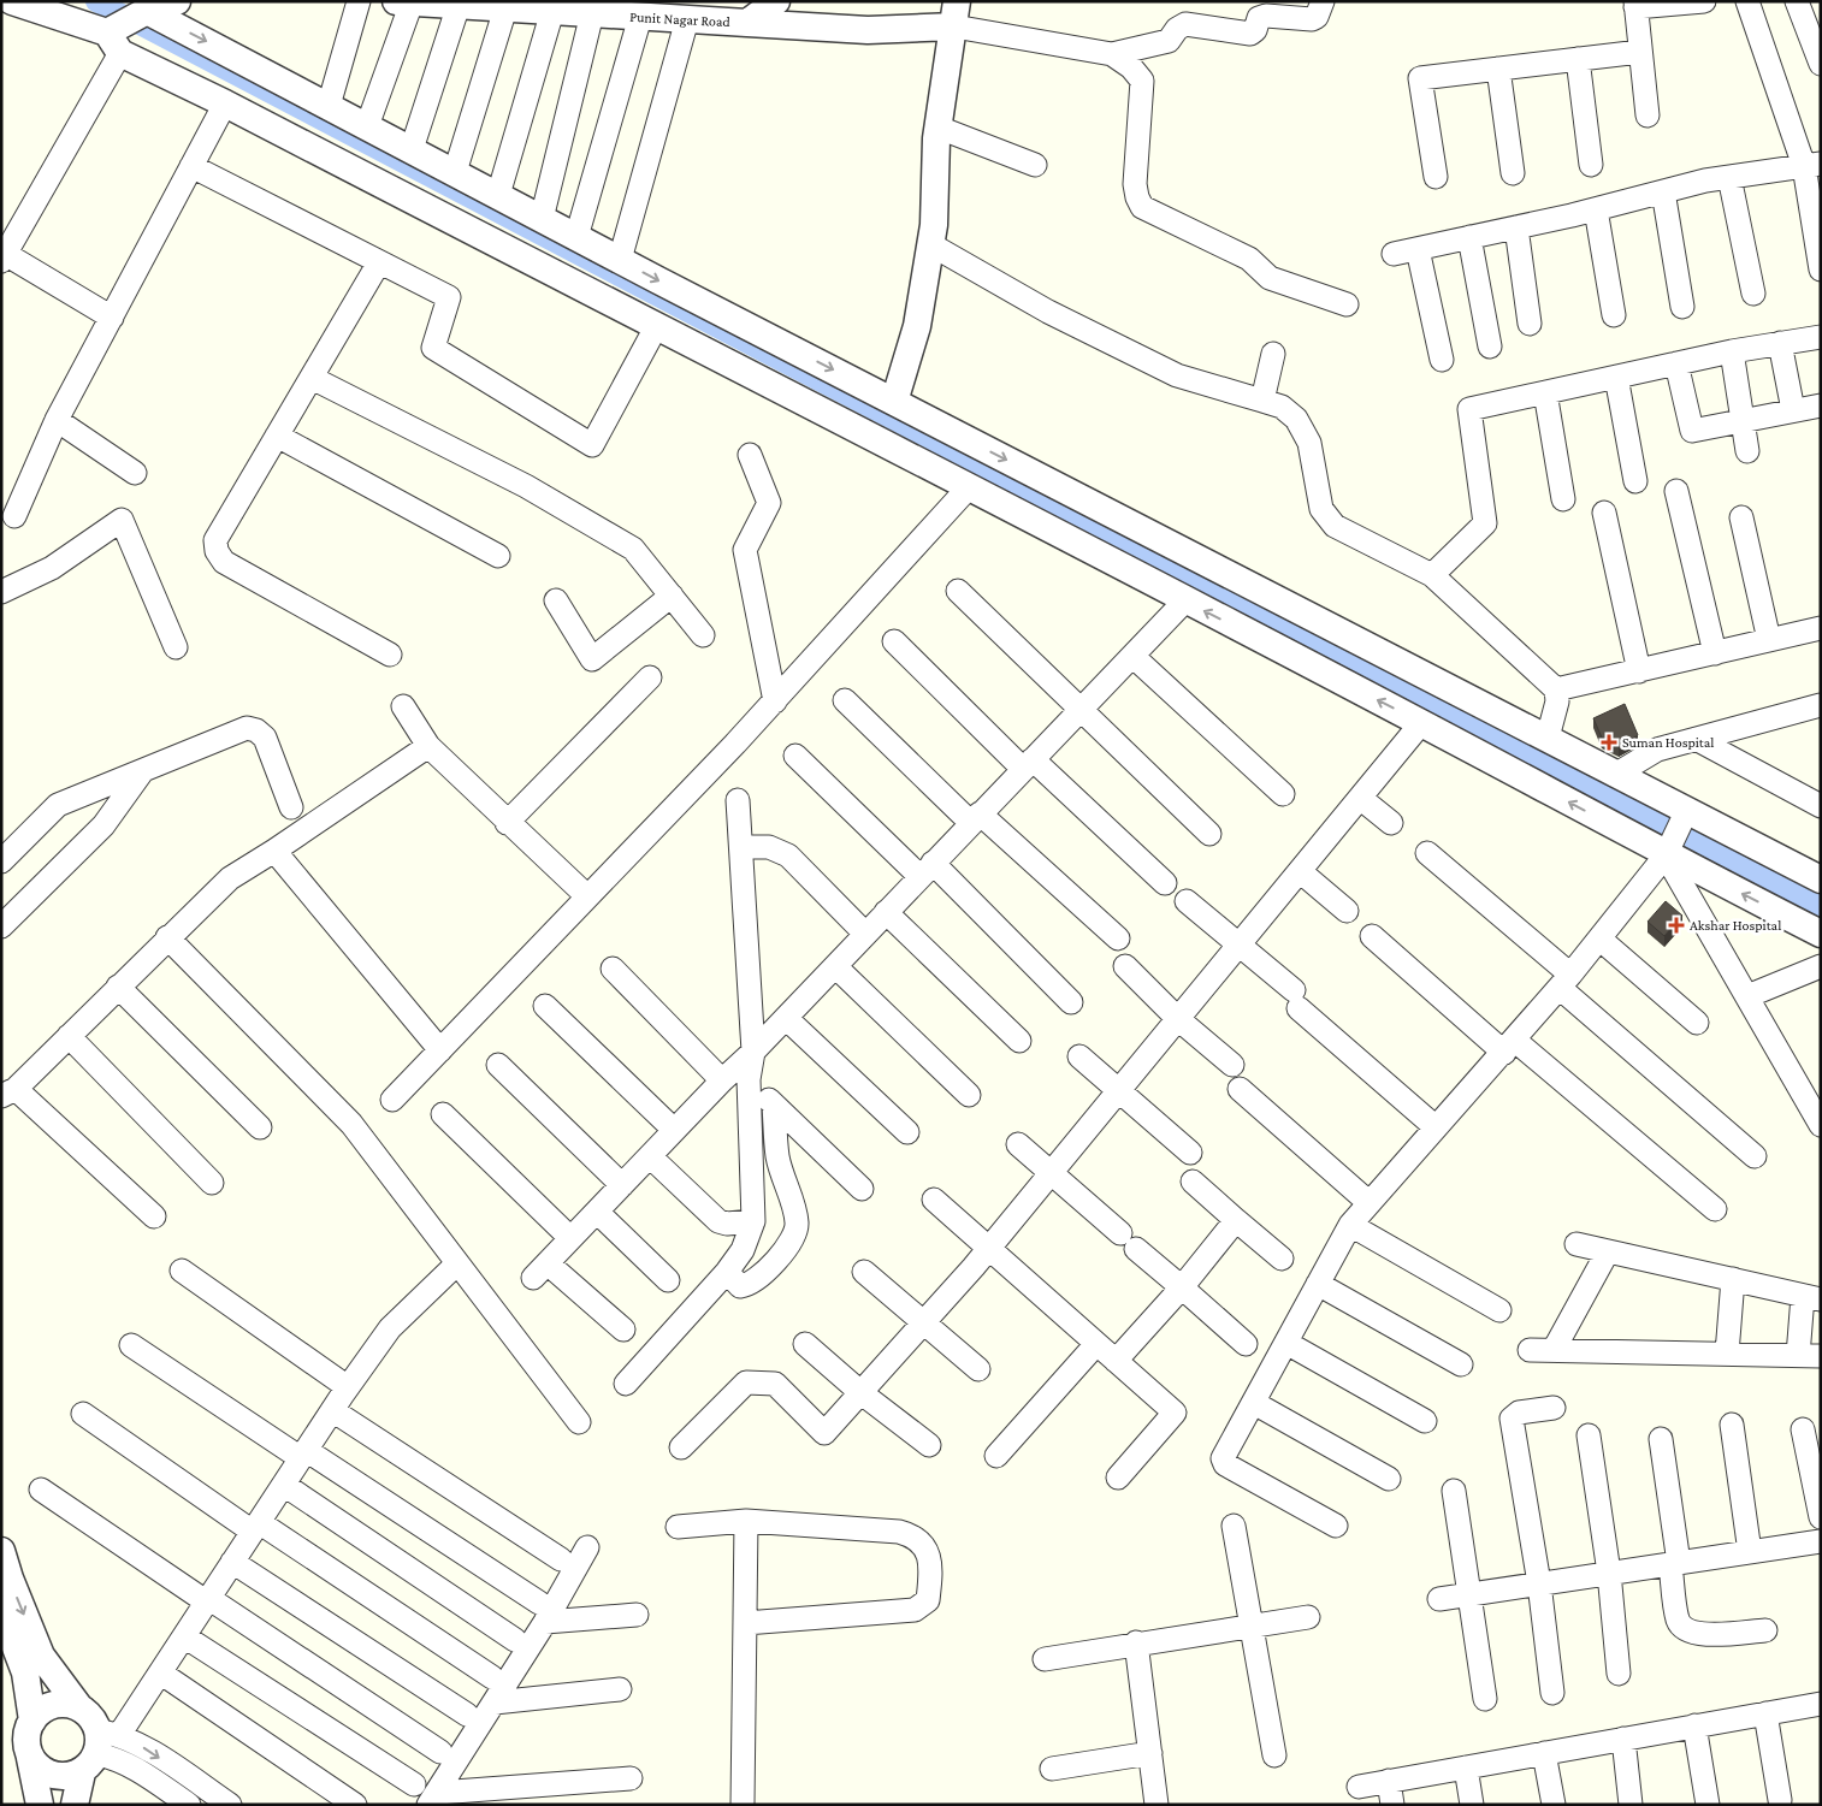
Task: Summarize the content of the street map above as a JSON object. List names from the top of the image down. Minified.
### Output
{"streets":{"street":["Punit Nagar Road"]},"places":{"health":["Suman Hospital","Akshar Hospital"]}}
